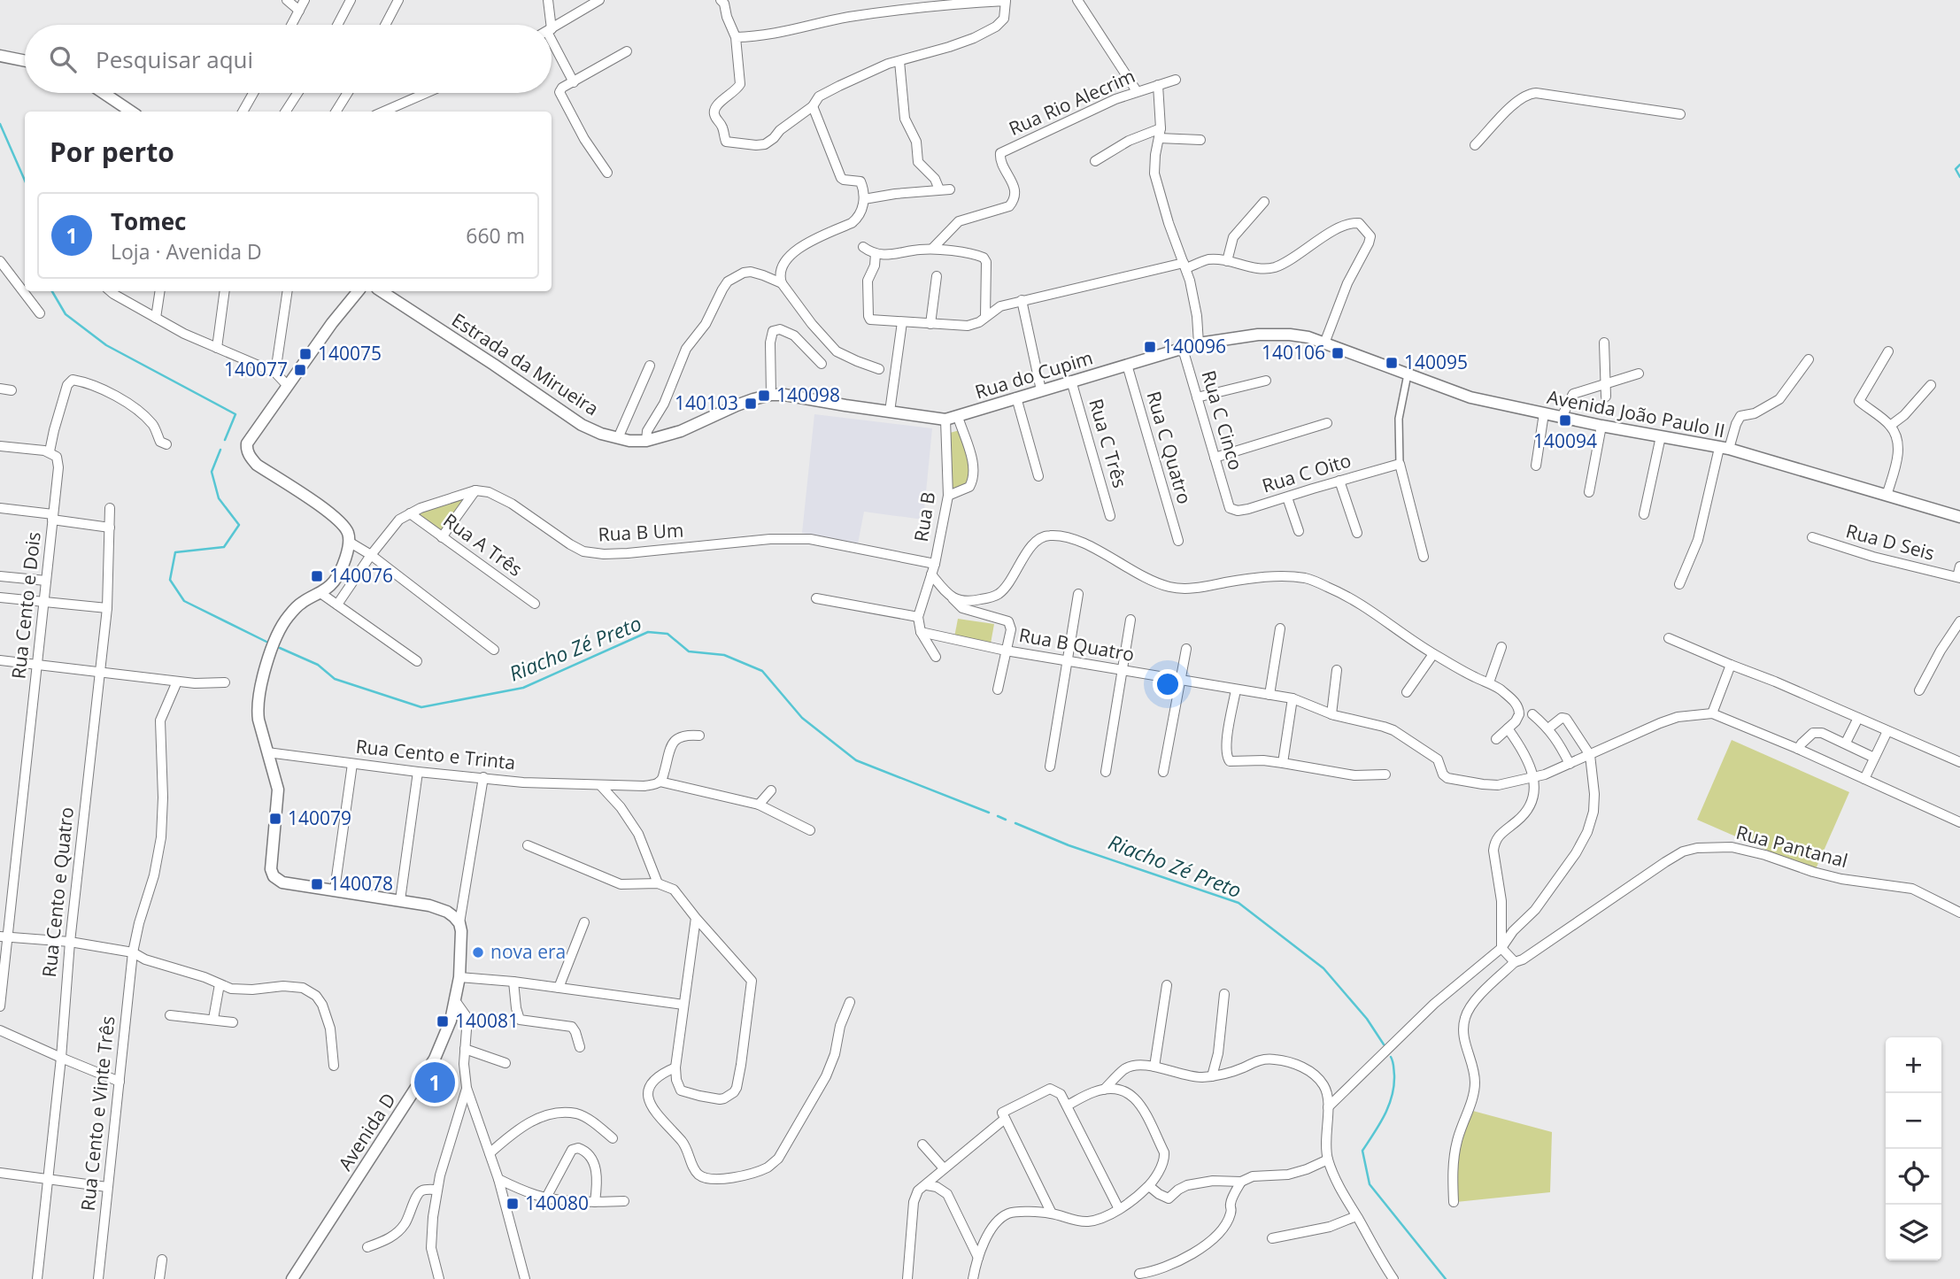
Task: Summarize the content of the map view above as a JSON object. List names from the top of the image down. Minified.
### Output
{"streets":{"main road":["Estrada da Mirueira","Rua do Cupim","Avenida João Paulo II","Avenida D"],"street":["Rua Rio Alecrim","Rua C Cinco","Rua C Três","Rua C Quatro","Rua C Oito","Rua B","Rua B Um","Rua D Seis","Rua A Três","Rua Cento e Dois","Rua B Quatro","Rua Cento e Trinta","Rua Pantanal","Rua Cento e Quatro","Rua Cento e Vinte Três"]},"crossings":[["Rua Rio Alecrim","Rua do Cupim"],["Estrada da Mirueira","Rua do Cupim"],["Rua do Cupim","Avenida João Paulo II"],["Rua do Cupim","Rua C Cinco"],["Rua do Cupim","Rua C Três"],["Rua do Cupim","Rua C Quatro"],["Rua do Cupim","Rua B"],["Rua C Cinco","Rua C Oito"],["Rua B","Rua B Um"]],"water":["Riacho Zé Preto"],"places":{"transit":["140096","140106","140075","140095","140077","140098","140103","140094","140076","140079","140078","140081","140080"],"other":["nova era"]},"page":{"search":"Pesquisar aqui","heading":"Por perto","list":[{"mark":"1","name":"Tomec","note":"Loja · Avenida D","value":"660 m"}],"map_buttons":["+","−"],"pins":"1"}}
